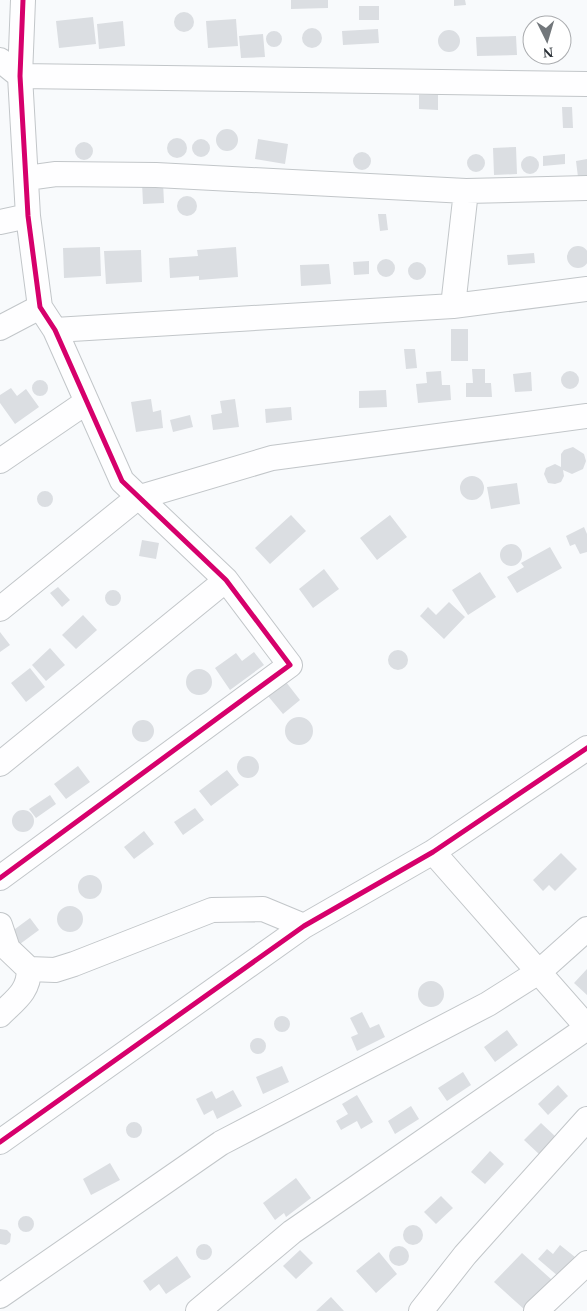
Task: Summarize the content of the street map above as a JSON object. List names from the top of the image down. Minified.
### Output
{"north":"bottom"}
